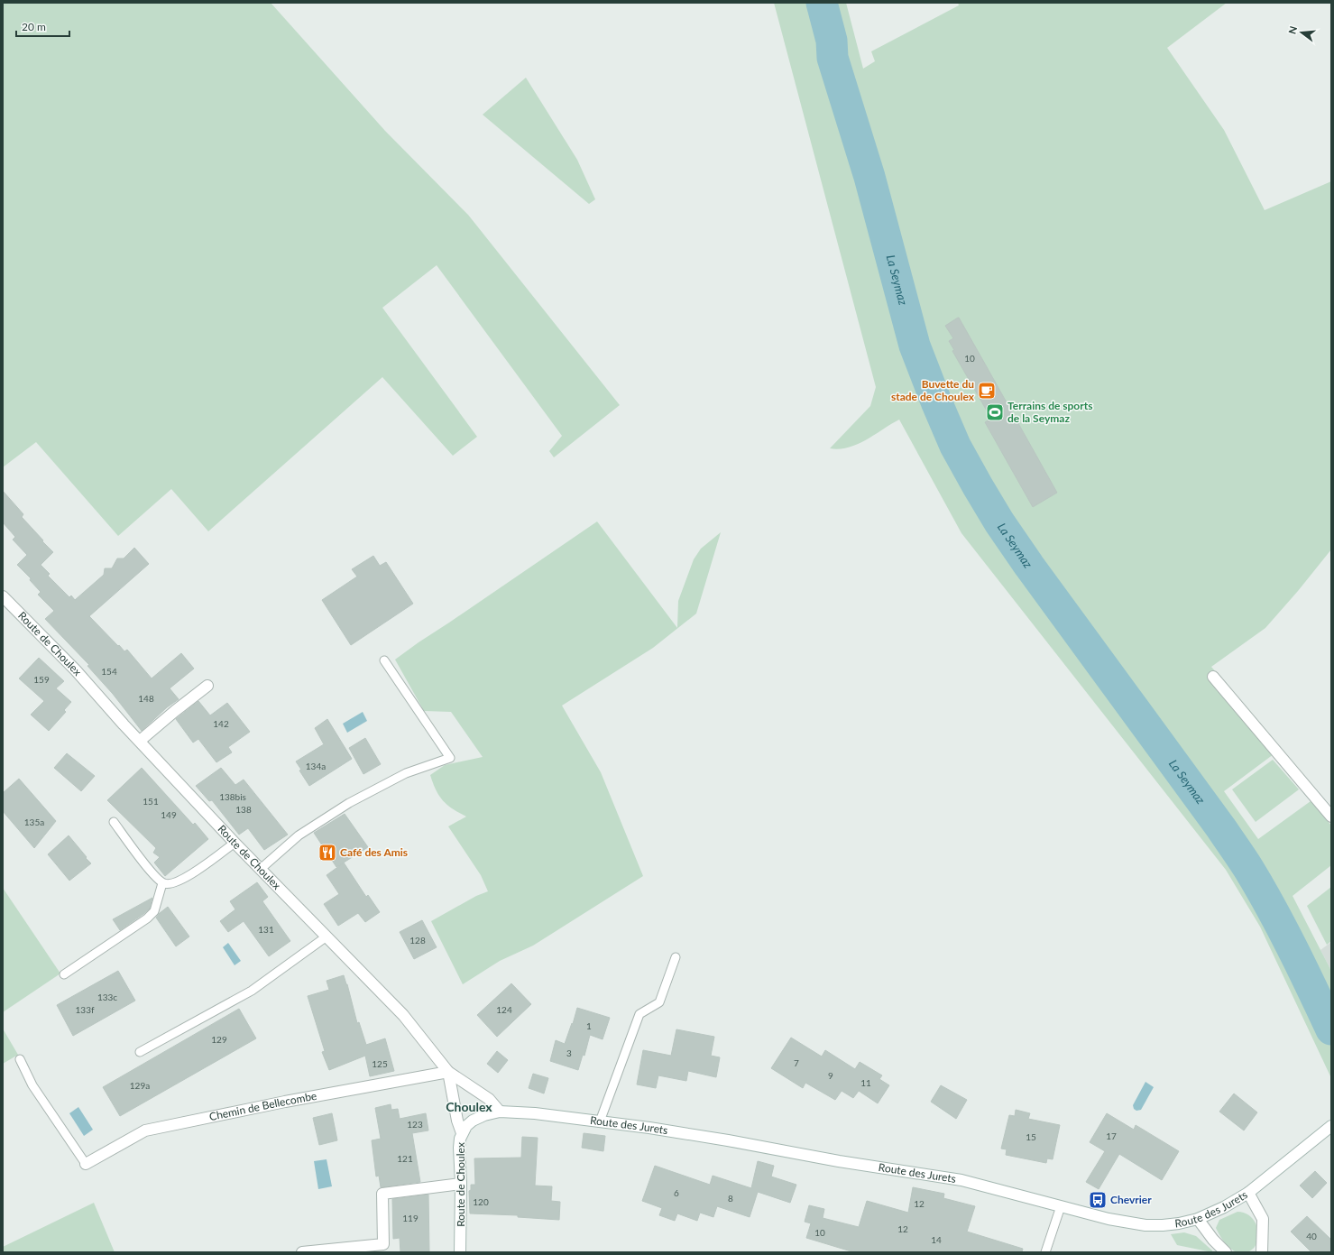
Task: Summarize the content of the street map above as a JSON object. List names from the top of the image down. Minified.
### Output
{"streets":{"street":["Route de Choulex","Chemin de Bellecombe","Route des Jurets"]},"crossings":[["Route de Choulex","Chemin de Bellecombe"],["Route de Choulex","Route des Jurets"]],"districts":["Choulex"],"water":["La Seymaz"],"places":{"cafe":["Buvette du stade de Choulex"],"sports":["Terrains de sports de la Seymaz"],"restaurant":["Café des Amis"],"bus stop":["Chevrier"]},"house_numbers":["10","154","159","148","142","134a","138bis","151","138","149","135a","131","128","133c","133f","124","1","129","3","7","125","9","11","129a","123","17","15","121","6","8","120","12","119","12","10","40","14"],"scale_bar":"20 m","north":"left"}
